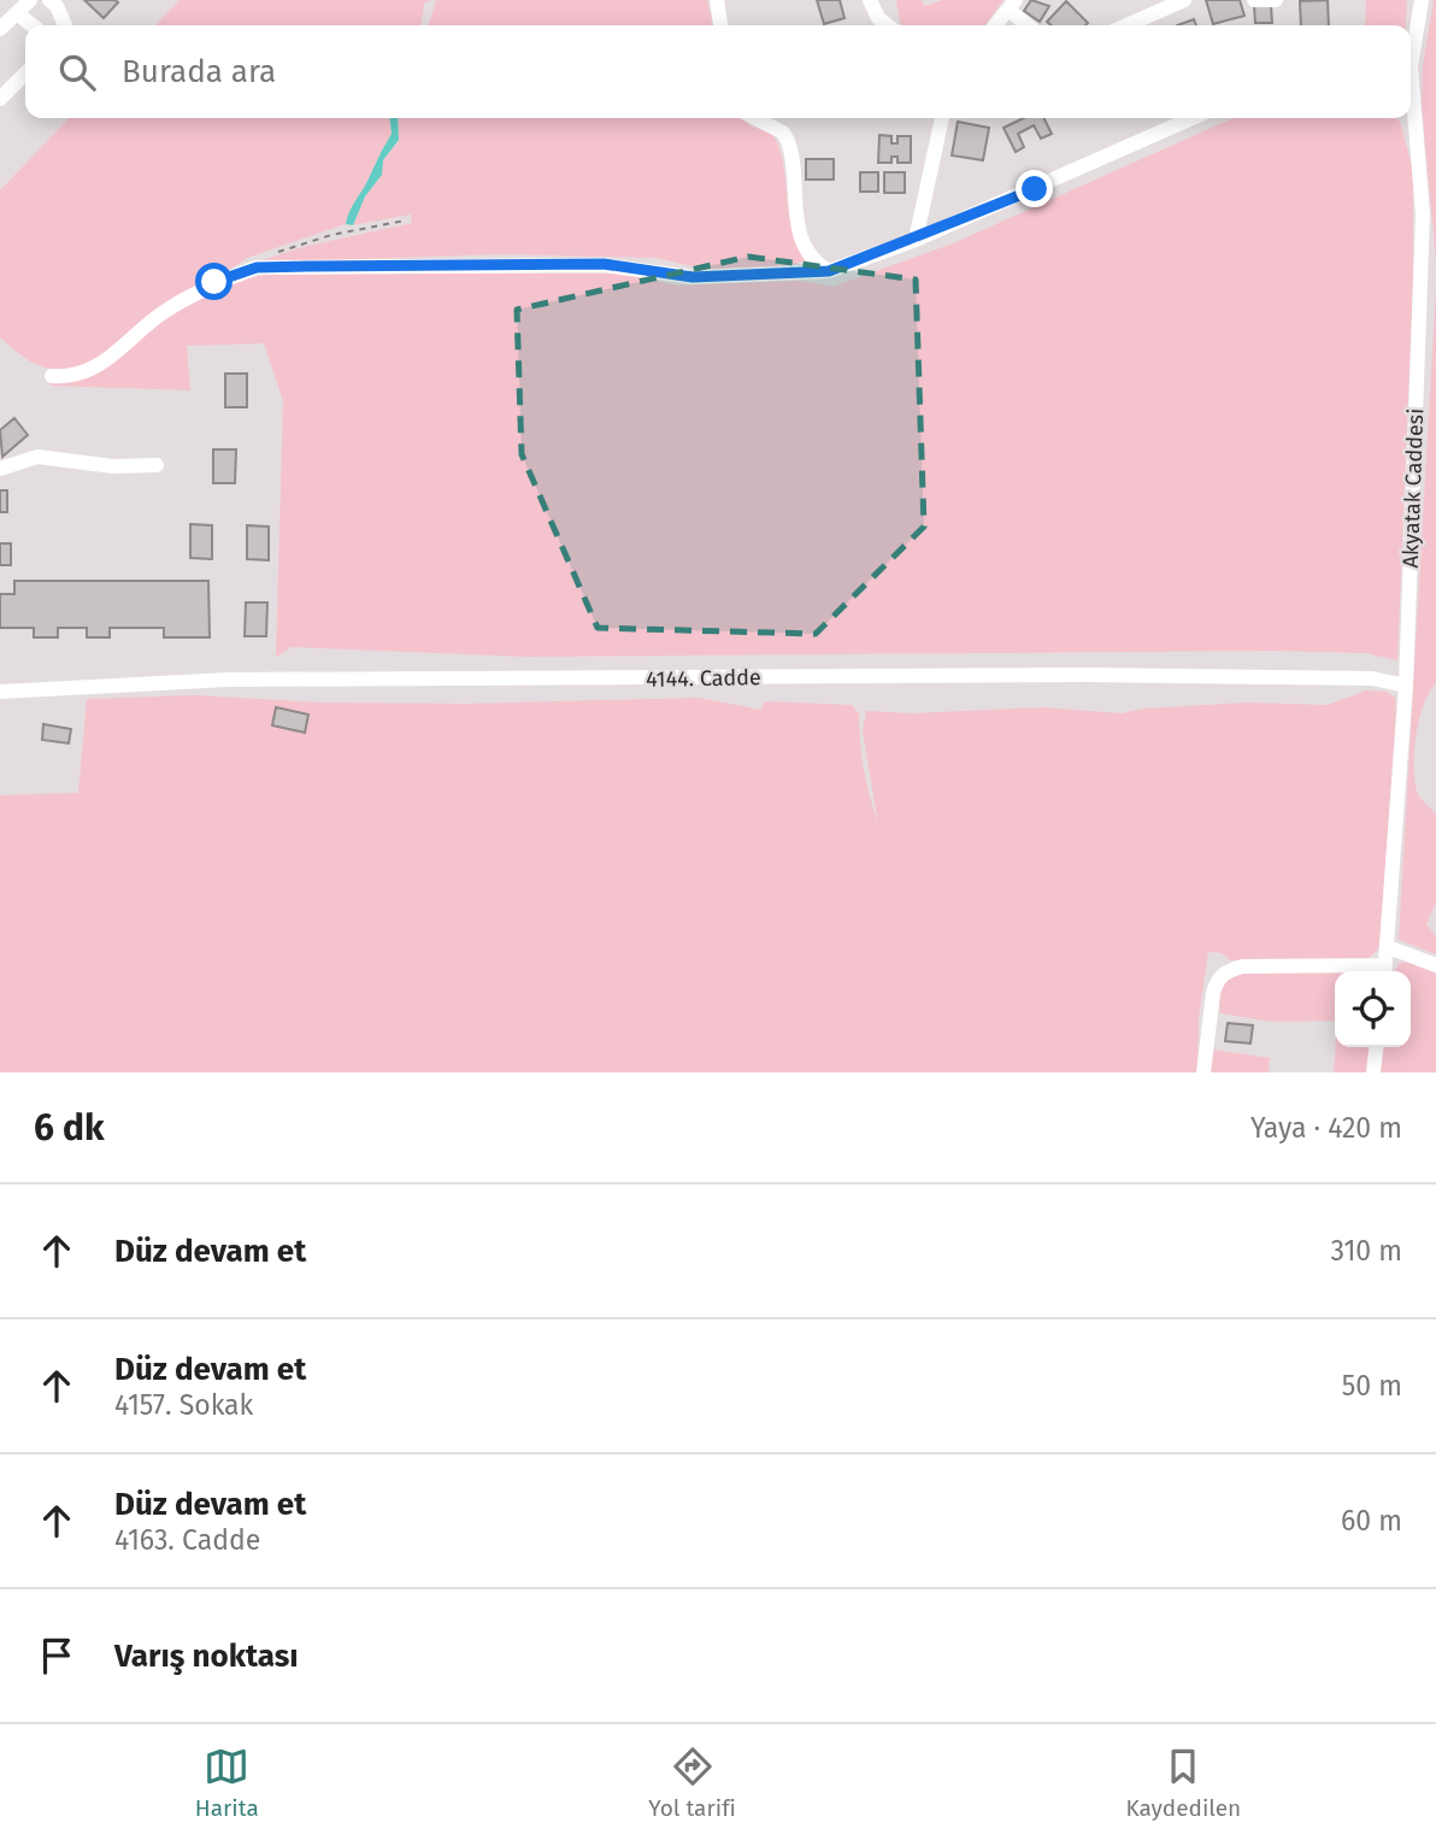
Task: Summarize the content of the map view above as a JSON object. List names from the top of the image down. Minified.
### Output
{"streets":{"street":["Akyatak Caddesi","4144. Cadde"]},"crossings":[["Akyatak Caddesi","4144. Cadde"]],"page":{"search":"Burada ara","heading":["6 dk","Yaya · 420 m"],"list":[["Düz devam et","310 m"],["Düz devam et","4157. Sokak","50 m"],["Düz devam et","4163. Cadde","60 m"],"Varış noktası"],"nav":["Harita","Yol tarifi","Kaydedilen"]}}
